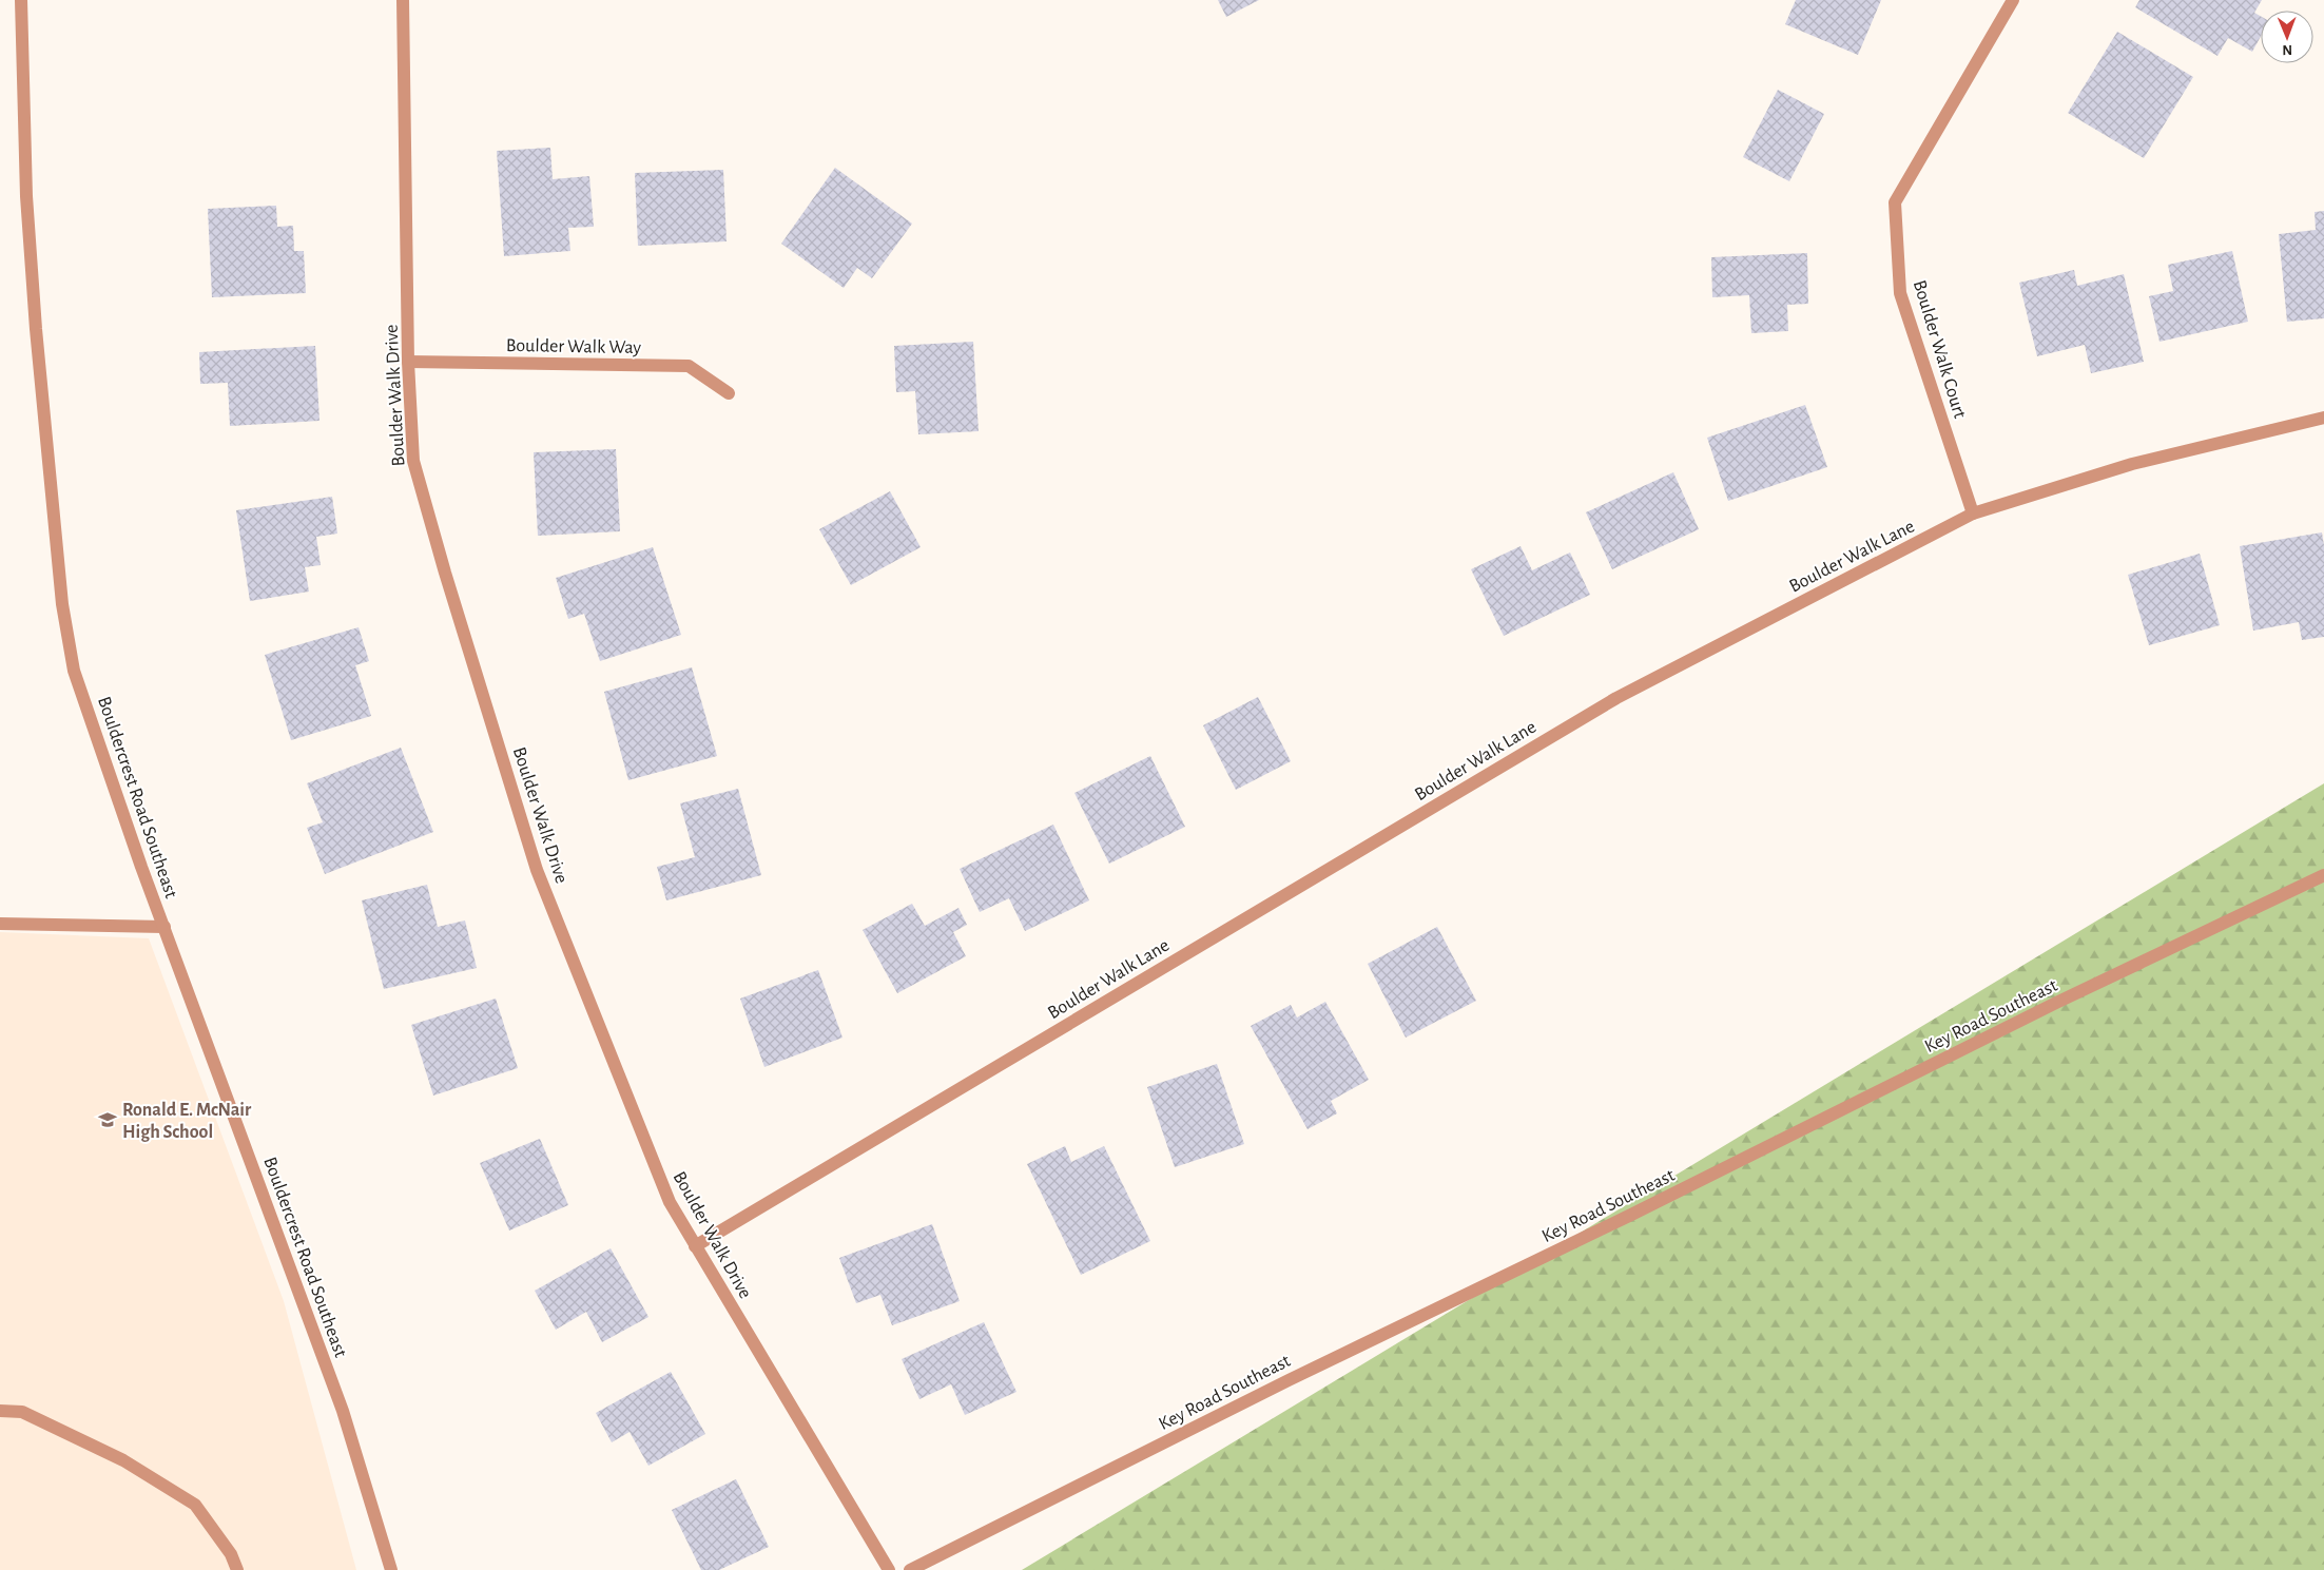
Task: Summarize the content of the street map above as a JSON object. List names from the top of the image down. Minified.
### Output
{"streets":{"street":["Boulder Walk Way","Boulder Walk Court","Boulder Walk Drive","Boulder Walk Lane","Bouldercrest Road Southeast","Key Road Southeast"]},"crossings":[["Boulder Walk Way","Boulder Walk Drive"],["Boulder Walk Court","Boulder Walk Lane"],["Boulder Walk Drive","Boulder Walk Lane"]],"places":{"school or university":["Ronald E. McNair High School"]},"north":"bottom"}
